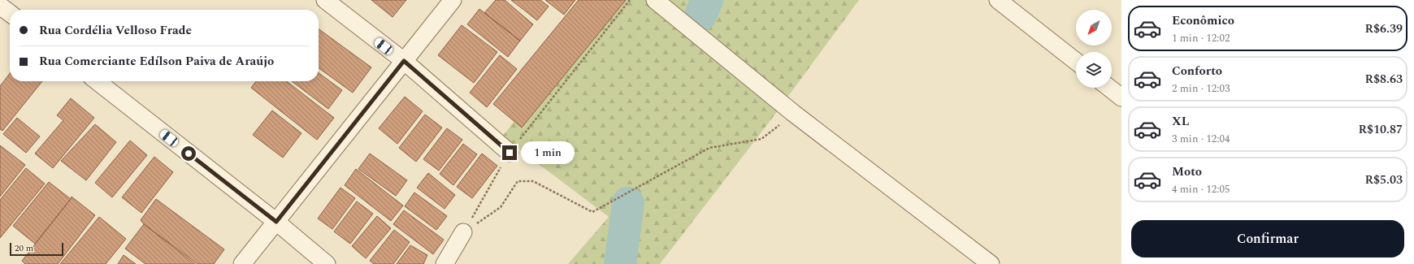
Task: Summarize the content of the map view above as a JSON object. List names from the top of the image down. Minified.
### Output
{"scale_bar":"20 m","north":"bottom left","page":{"list":[{"name":"Econômico","note":"1 min · 12:02","value":"R$6.39"},{"name":"Conforto","note":"2 min · 12:03","value":"R$8.63"},{"name":"XL","note":"3 min · 12:04","value":"R$10.87"},{"name":"Moto","note":"4 min · 12:05","value":"R$5.03"}],"banner":["Rua Cordélia Velloso Frade","Rua Comerciante Edílson Paiva de Araújo"],"bubble":"1 min","buttons":"Confirmar","scale":"20 m"}}
